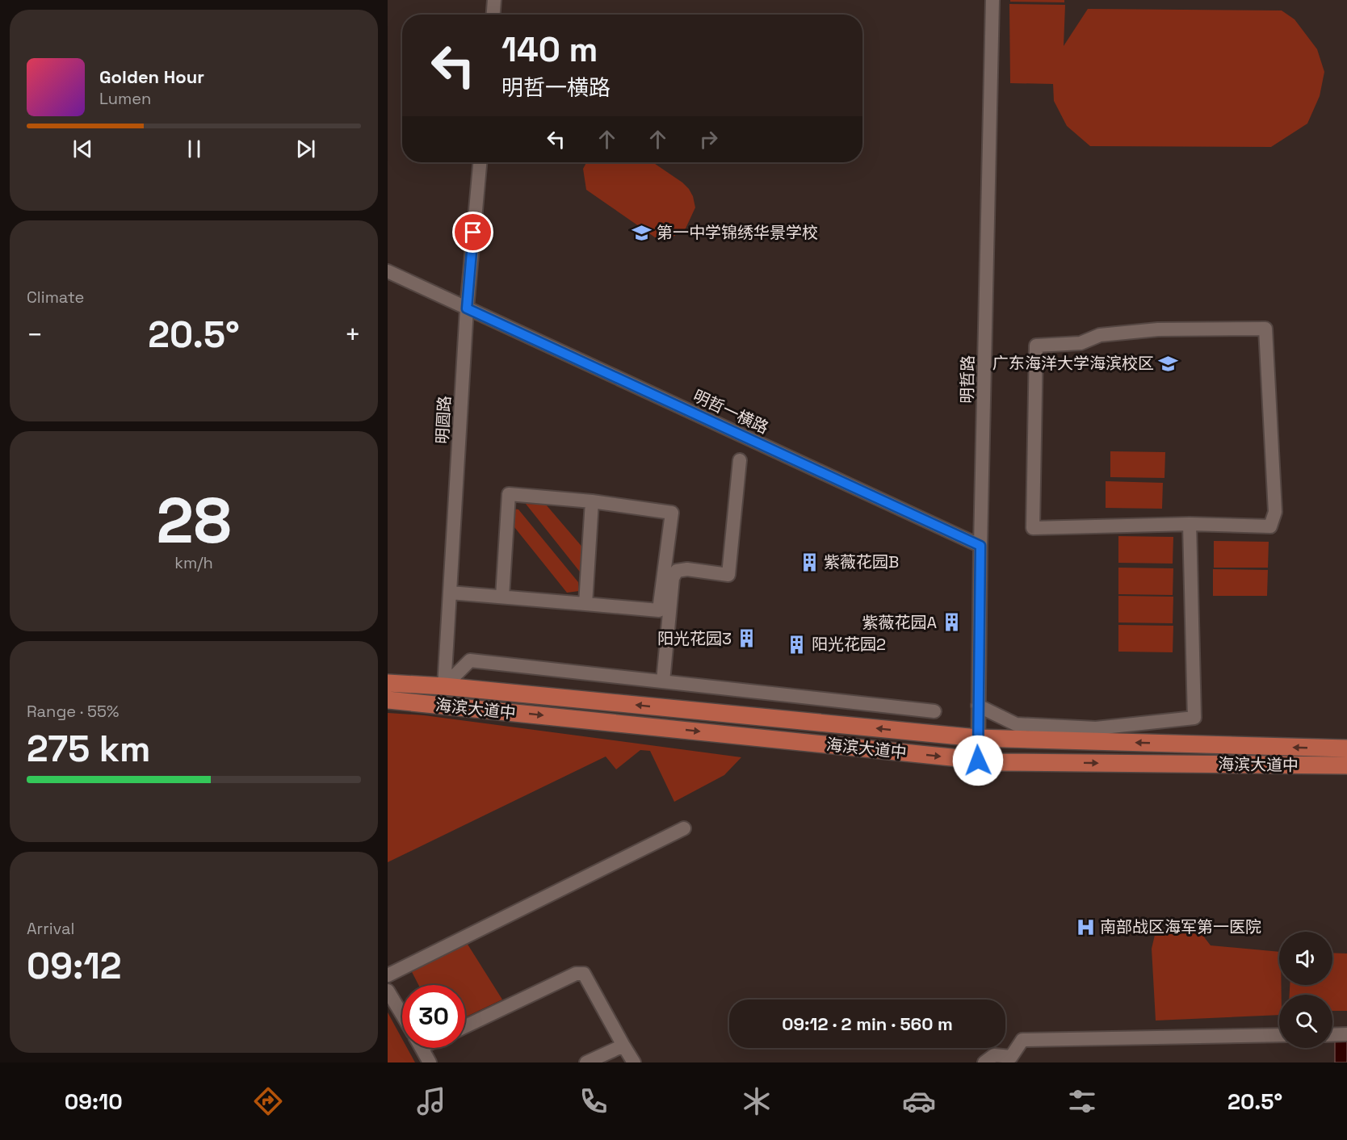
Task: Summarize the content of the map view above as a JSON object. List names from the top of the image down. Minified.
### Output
{"streets":{"main road":["海滨大道中"],"street":["明哲路","明哲一横路","明圆路"]},"crossings":[["明哲路","明哲一横路"],["明哲路","海滨大道中"],["明哲一横路","明圆路"],["明圆路","海滨大道中"]],"places":{"school or university":["第一中学锦绣华景学校","广东海洋大学海滨校区"],"building":["紫薇花园B","紫薇花园A","阳光花园3","阳光花园2"],"hospital":["南部战区海军第一医院"]},"page":{"turn":["140 m","明哲一横路"],"song":["Golden Hour","Lumen"],"tile":["Climate",["28","km/h"],["Range · 55%","275 km"],["Arrival","09:12"]],"heat":["−","20.5°","+"],"limit":"30","trip":"09:12 · 2 min · 560 m","tabs":["09:10","20.5°"]}}
